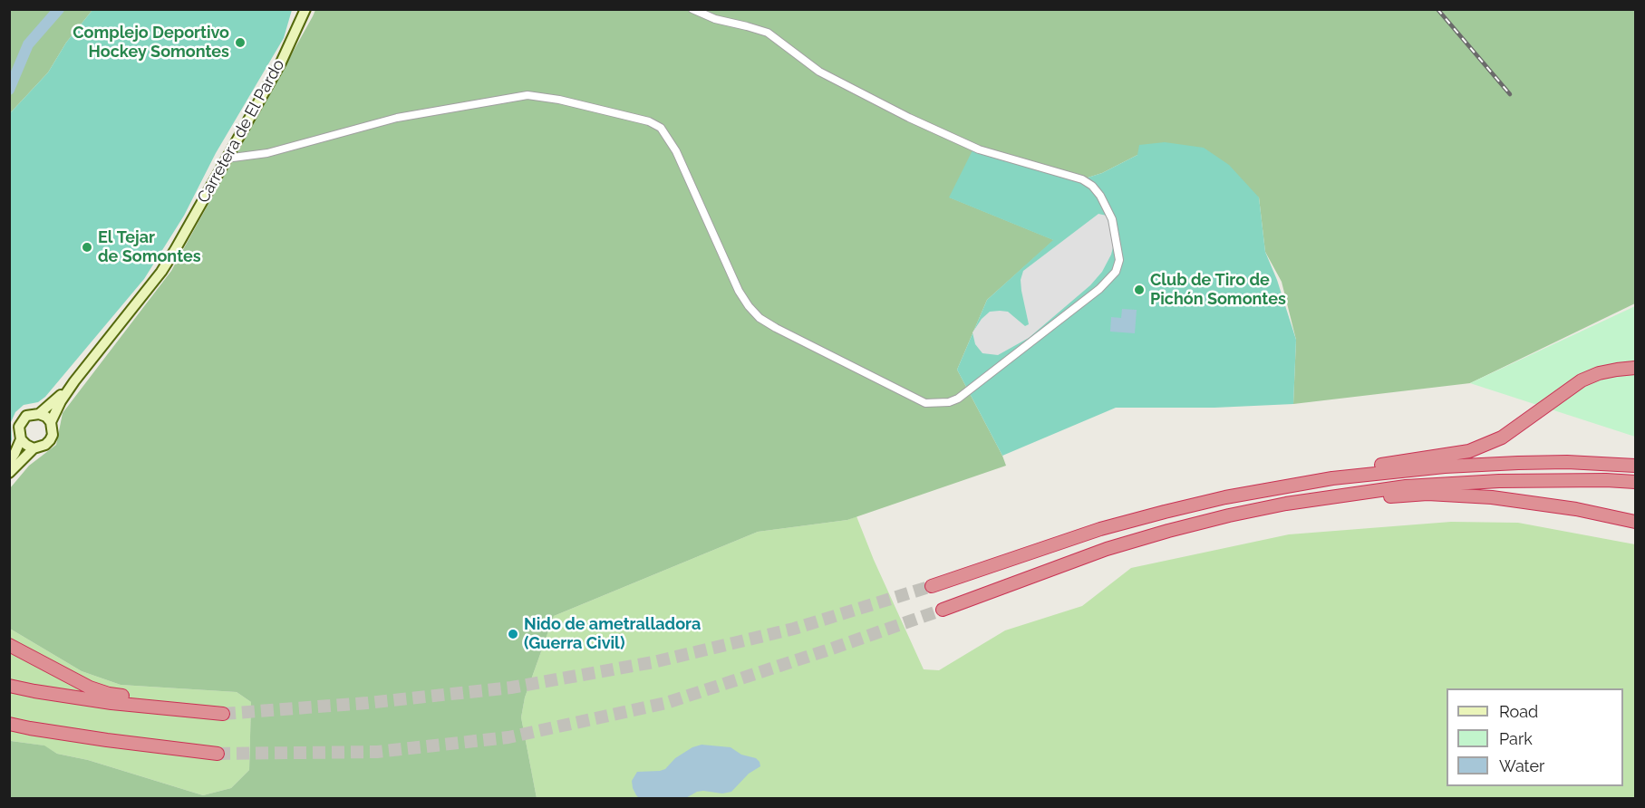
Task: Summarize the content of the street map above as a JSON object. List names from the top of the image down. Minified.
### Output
{"streets":{"street":["Carretera de El Pardo"]},"places":["Complejo Deportivo Hockey Somontes","El Tejar de Somontes","Club de Tiro de Pichón Somontes","Nido de ametralladora (Guerra Civil)"],"legend":["Road","Park","Water"]}
